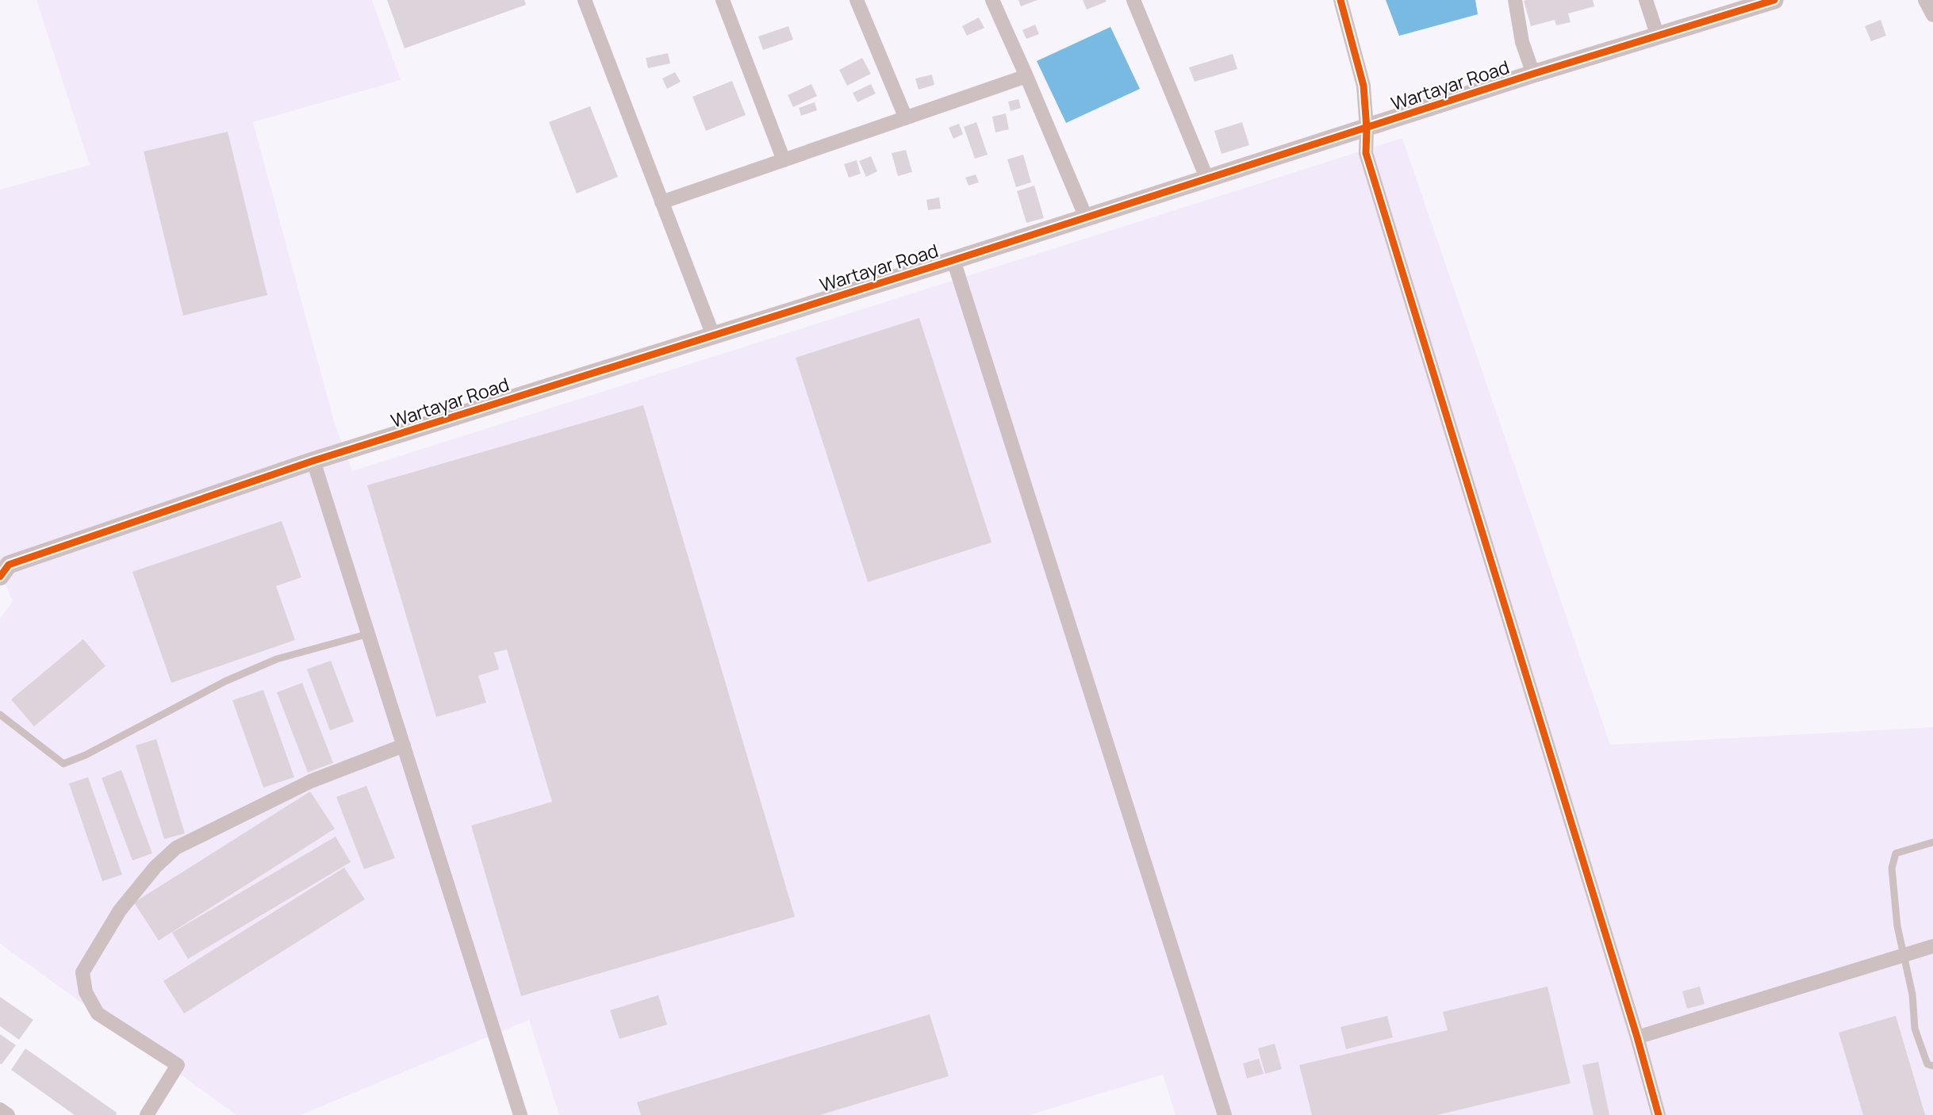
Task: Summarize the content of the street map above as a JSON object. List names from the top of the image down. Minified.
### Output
{"streets":{"street":["Wartayar Road"]}}
